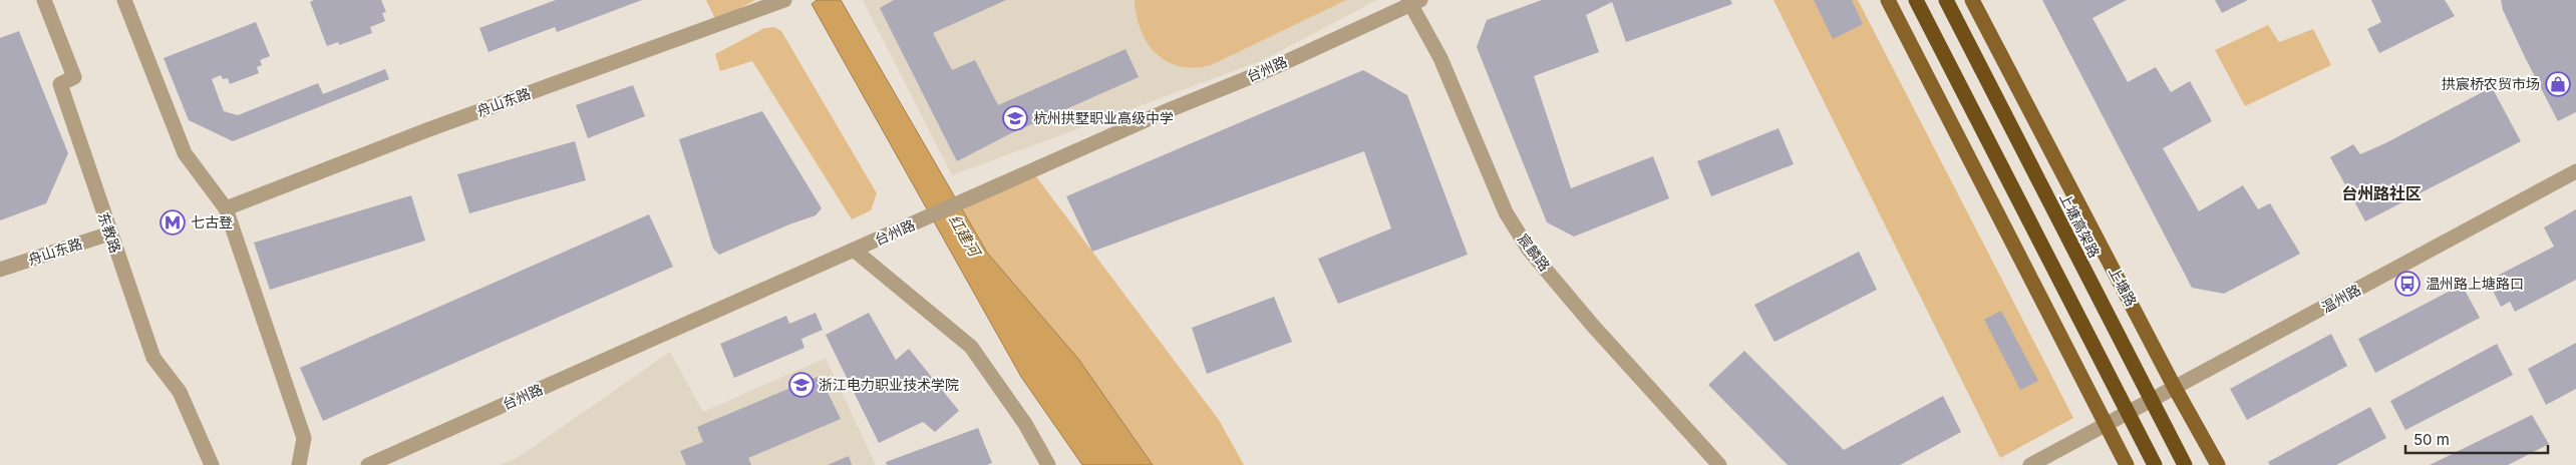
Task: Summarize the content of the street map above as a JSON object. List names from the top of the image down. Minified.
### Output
{"streets":{"highway":["上塘高架路"],"main road":["上塘路"],"street":["台州路","舟山东路","东教路","宸麟路","温州路"]},"crossings":[["台州路","宸麟路"],["舟山东路","东教路"],["上塘路","温州路"]],"districts":["台州路社区"],"water":["红建河"],"places":{"shop":["拱宸桥农贸市场"],"school or university":["杭州拱墅职业高级中学","浙江电力职业技术学院"],"metro station":["七古登"],"bus stop":["温州路上塘路口"]},"scale_bar":"50 m"}
